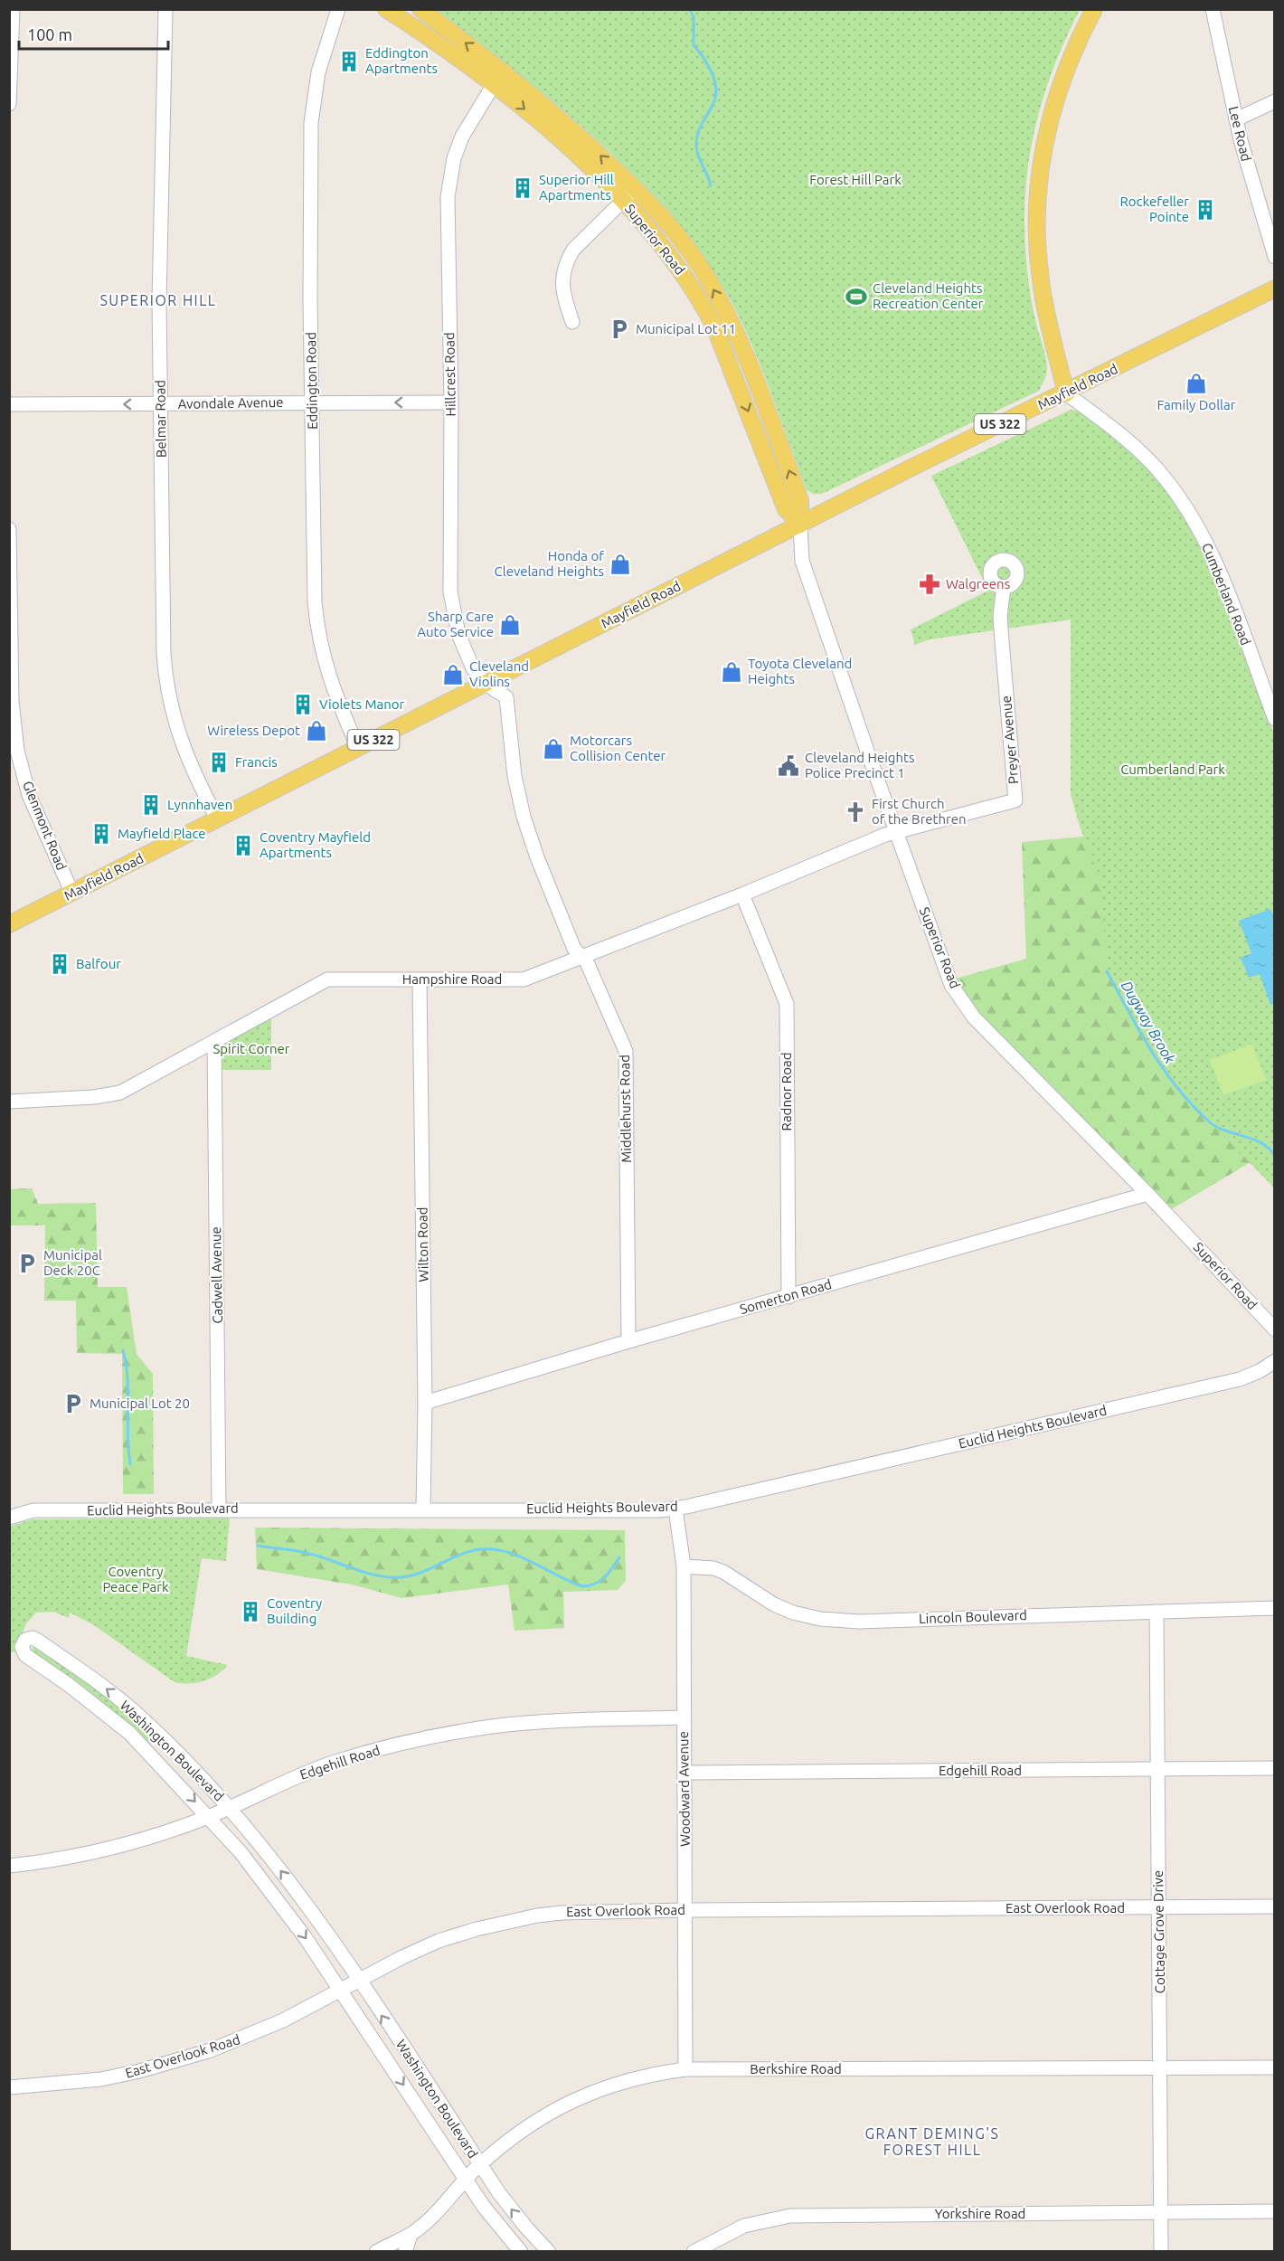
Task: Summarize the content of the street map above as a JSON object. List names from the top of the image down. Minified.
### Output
{"streets":{"main road":["Superior Road","Mayfield Road","US 322"],"street":["Lee Road","Hillcrest Road","Eddington Road","Avondale Avenue","Belmar Road","Cumberland Road","Preyer Avenue","Glenmont Road","Hampshire Road","Radnor Road","Middlehurst Road","Wilton Road","Cadwell Avenue","Somerton Road","Euclid Heights Boulevard","Lincoln Boulevard","Washington Boulevard","Edgehill Road","Woodward Avenue","East Overlook Road","Cottage Grove Drive","Berkshire Road","Yorkshire Road"]},"crossings":[["Superior Road","Hillcrest Road"],["Superior Road","Mayfield Road"],["Superior Road","Preyer Avenue"],["Superior Road","Hampshire Road"],["Superior Road","Somerton Road"],["Hillcrest Road","Mayfield Road"],["Hillcrest Road","Avondale Avenue"],["Hillcrest Road","Middlehurst Road"],["Eddington Road","Mayfield Road"],["Eddington Road","Avondale Avenue"],["Mayfield Road","Belmar Road"],["Mayfield Road","Cumberland Road"],["Mayfield Road","Glenmont Road"],["Mayfield Road","Middlehurst Road"],["Avondale Avenue","Belmar Road"],["Preyer Avenue","Hampshire Road"],["Hampshire Road","Radnor Road"],["Hampshire Road","Middlehurst Road"],["Hampshire Road","Wilton Road"],["Hampshire Road","Cadwell Avenue"],["Radnor Road","Somerton Road"],["Middlehurst Road","Somerton Road"],["Wilton Road","Somerton Road"],["Wilton Road","Euclid Heights Boulevard"],["Cadwell Avenue","Euclid Heights Boulevard"],["Euclid Heights Boulevard","Woodward Avenue"],["Lincoln Boulevard","Woodward Avenue"],["Lincoln Boulevard","Cottage Grove Drive"],["Washington Boulevard","Edgehill Road"],["Washington Boulevard","East Overlook Road"],["Washington Boulevard","Berkshire Road"],["Edgehill Road","Woodward Avenue"],["Edgehill Road","Cottage Grove Drive"],["Woodward Avenue","East Overlook Road"],["Woodward Avenue","Berkshire Road"],["East Overlook Road","Cottage Grove Drive"],["Cottage Grove Drive","Berkshire Road"],["Cottage Grove Drive","Yorkshire Road"]],"one_way":["Avondale Avenue"],"districts":["SUPERIOR HILL","GRANT DEMING'S FOREST HILL"],"water":["Dugway Brook"],"parks":["Forest Hill Park","Cumberland Park","Spirit Corner","Coventry Peace Park"],"places":{"building":["Eddington Apartments","Superior Hill Apartments","Rockefeller Pointe","Violets Manor","Francis","Lynnhaven","Mayfield Place","Coventry Mayfield Apartments","Balfour","Coventry Building"],"sports":["Cleveland Heights Recreation Center"],"parking":["Municipal Lot 11","Municipal Deck 20C","Municipal Lot 20"],"shop":["Family Dollar","Honda of Cleveland Heights","Sharp Care Auto Service","Toyota Cleveland Heights","Cleveland Violins","Wireless Depot","Motorcars Collision Center"],"pharmacy":["Walgreens"],"public building":["Cleveland Heights Police Precinct 1"],"church":["First Church of the Brethren"]},"scale_bar":"100 m"}
